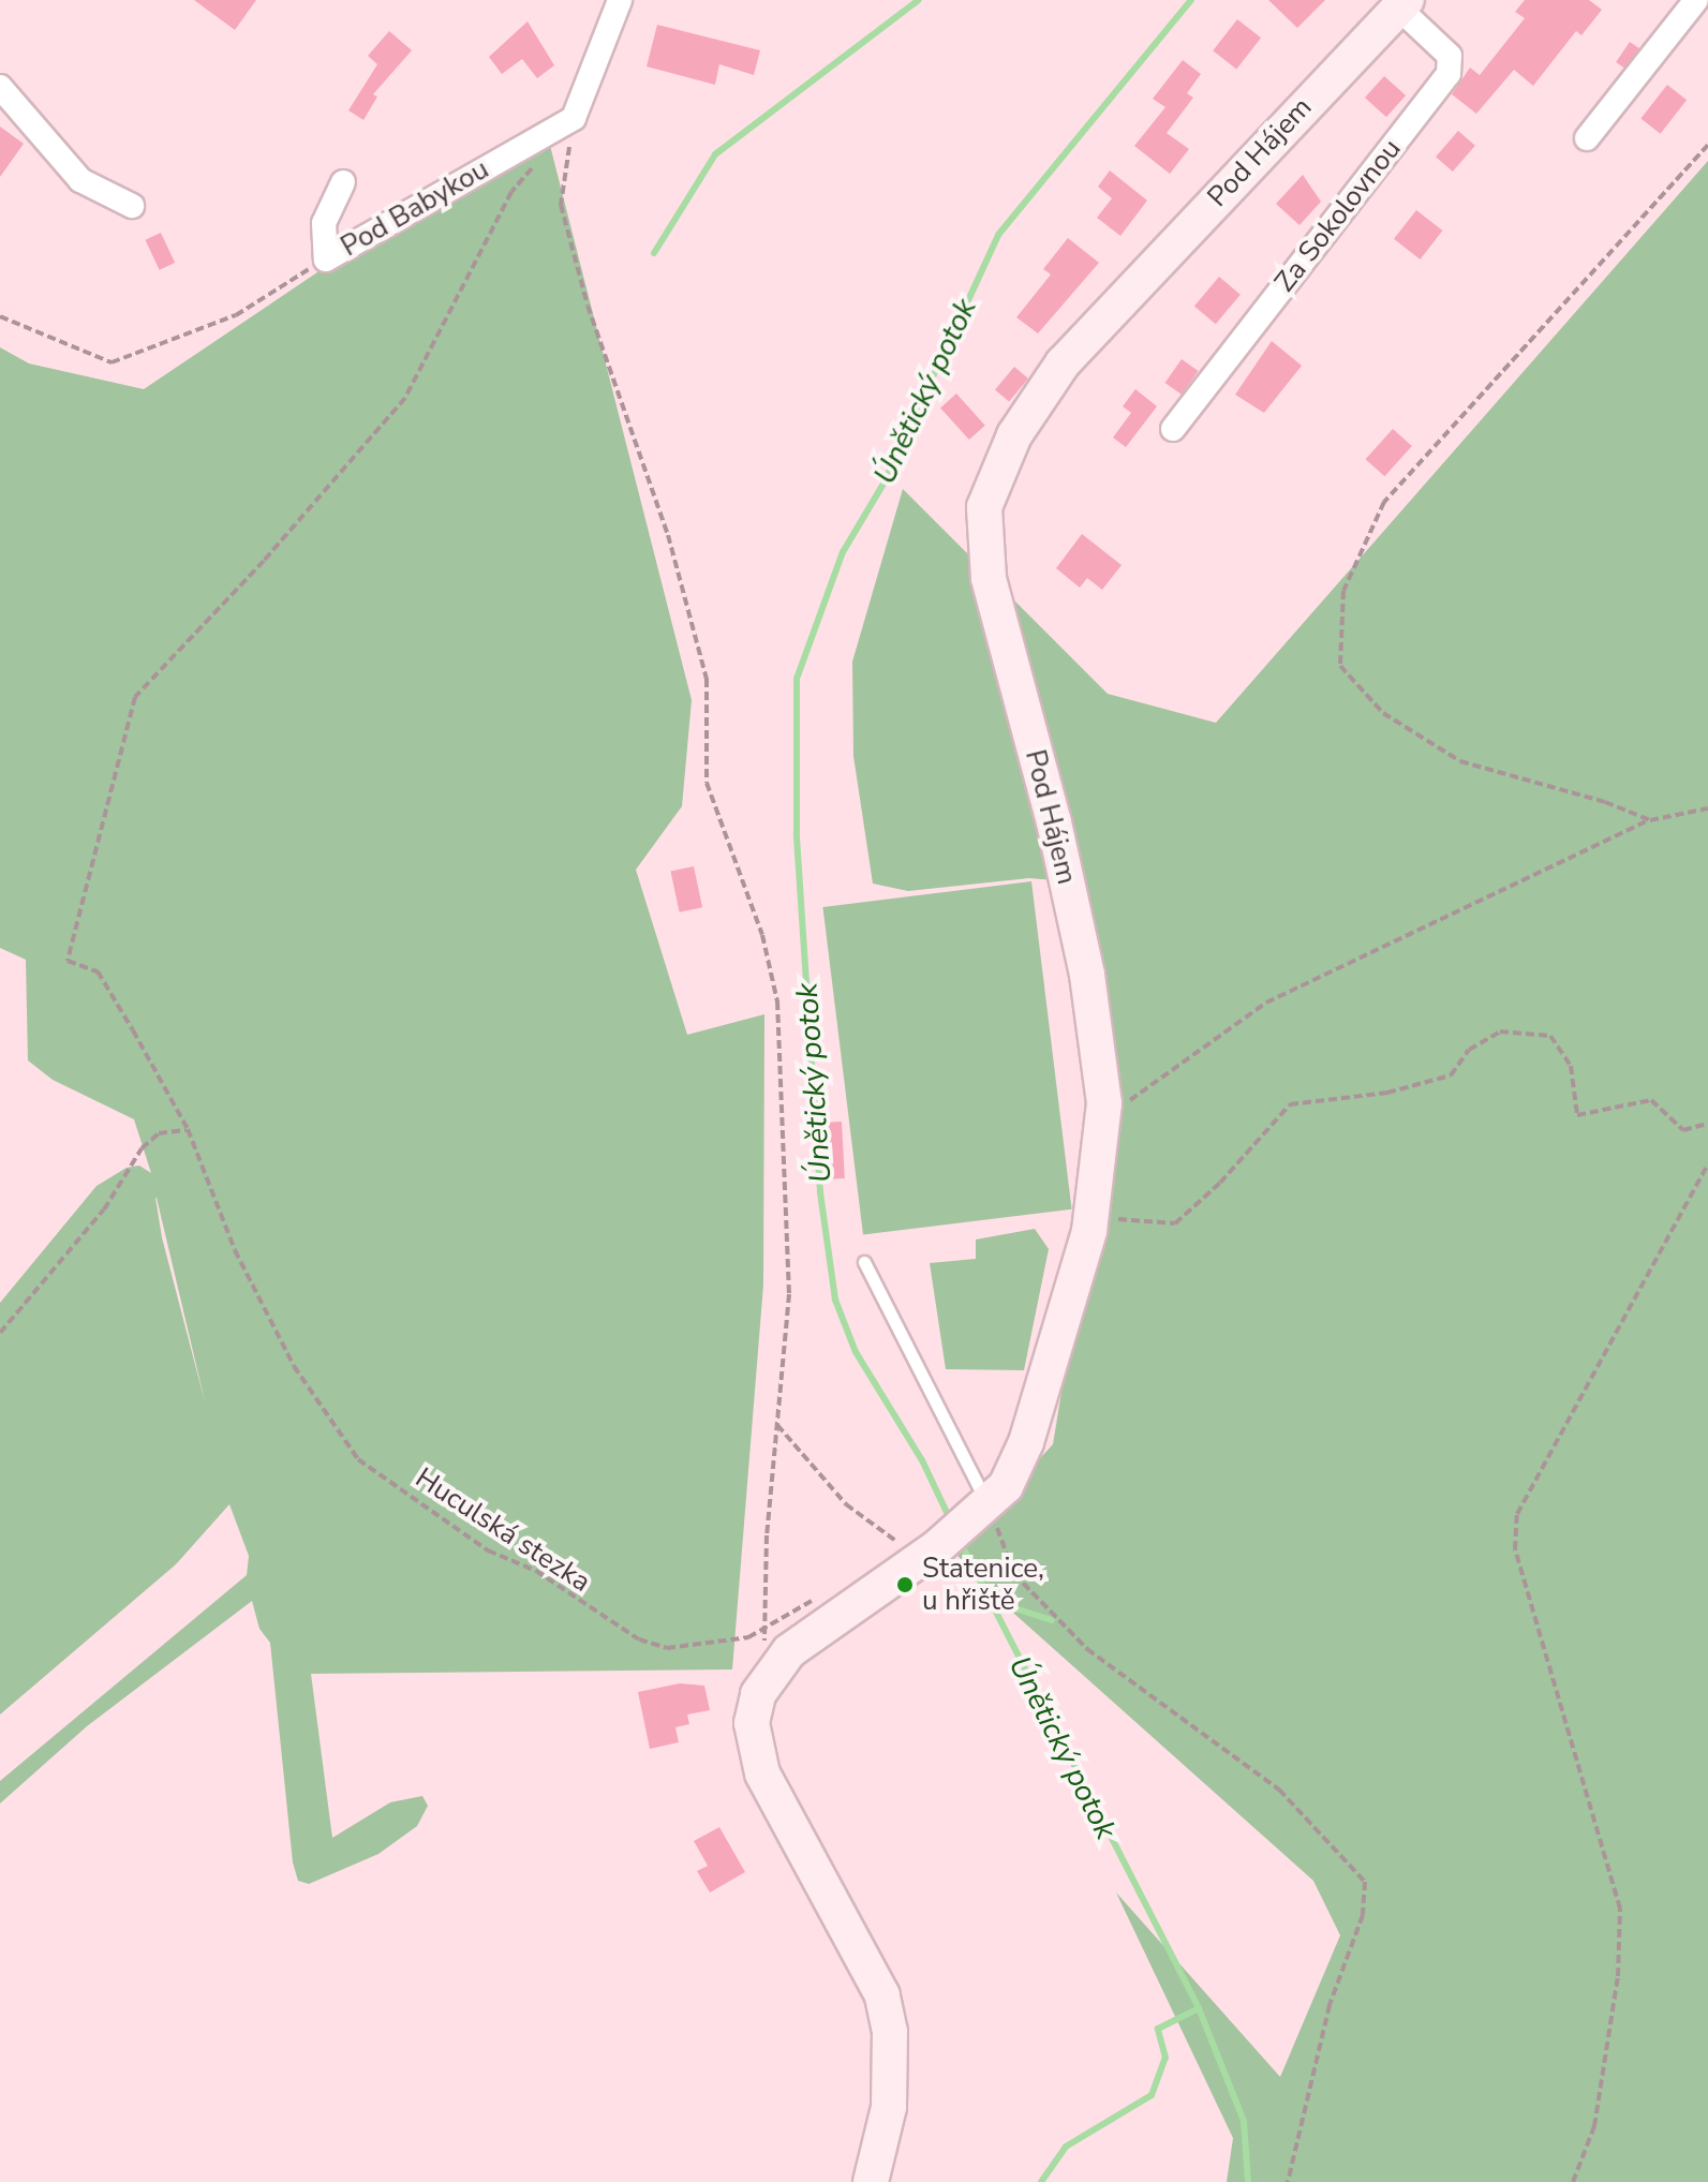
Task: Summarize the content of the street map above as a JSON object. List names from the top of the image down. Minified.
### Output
{"streets":{"street":["Pod Hájem","Pod Babykou","Za Sokolovnou"],"path":["Huculská stezka"]},"crossings":[["Pod Hájem","Za Sokolovnou"]],"water":["Únětický potok"],"places":["Statenice, u hřiště"]}
